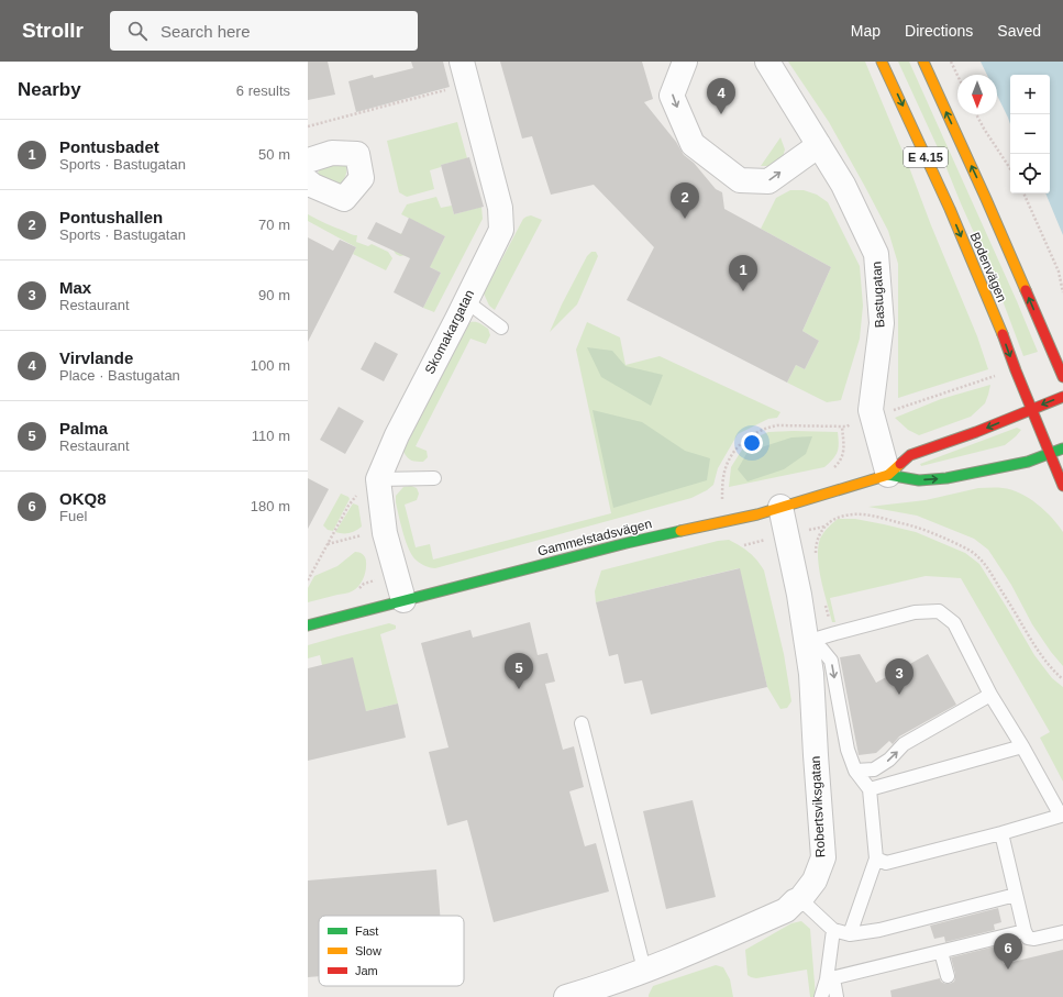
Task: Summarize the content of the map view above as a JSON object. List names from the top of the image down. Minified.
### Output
{"streets":{"main road":["E 4.15","Bodenvägen","Gammelstadsvägen"],"street":["Bastugatan","Skomakargatan","Robertsviksgatan"]},"crossings":[["Bastugatan","Gammelstadsvägen"],["Gammelstadsvägen","Robertsviksgatan"]],"legend":["Fast","Slow","Jam"],"north":"bottom","page":{"header":"Strollr","search":"Search here","nav":["Map","Directions","Saved"],"heading":["Nearby","6 results"],"map_buttons":["+","−"],"pins":["4","2","1","5","3","6"],"list":[{"mark":"1","name":"Pontusbadet","note":"Sports · Bastugatan","value":"50 m"},{"mark":"2","name":"Pontushallen","note":"Sports · Bastugatan","value":"70 m"},{"mark":"3","name":"Max","note":"Restaurant","value":"90 m"},{"mark":"4","name":"Virvlande","note":"Place · Bastugatan","value":"100 m"},{"mark":"5","name":"Palma","note":"Restaurant","value":"110 m"},{"mark":"6","name":"OKQ8","note":"Fuel","value":"180 m"}]}}
